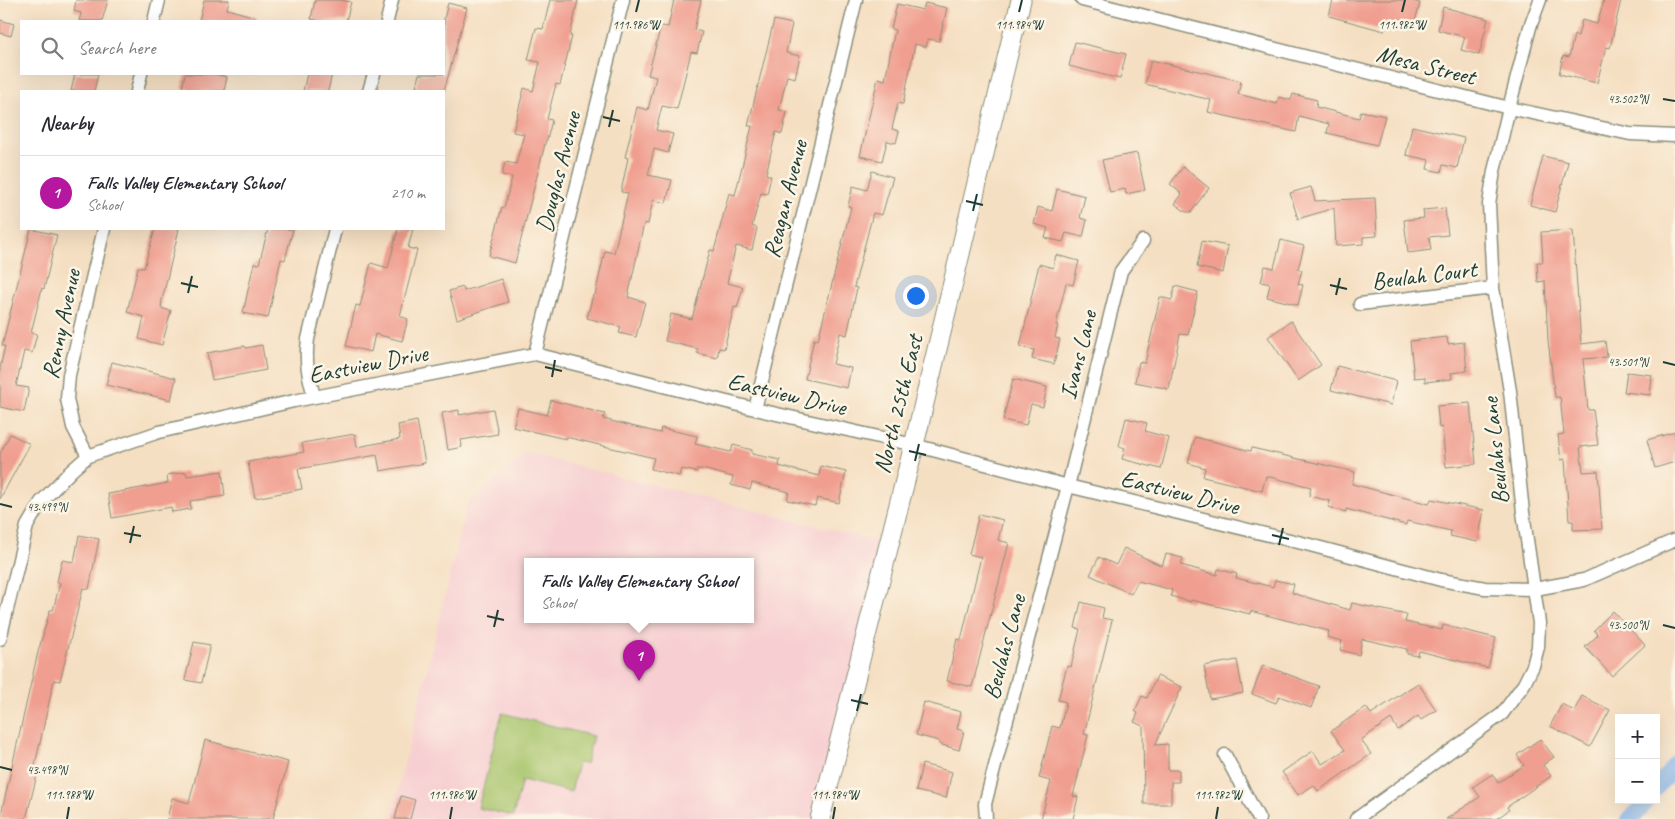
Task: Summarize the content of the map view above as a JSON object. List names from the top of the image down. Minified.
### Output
{"streets":{"main road":["North 25th East"],"street":["Mesa Street","Douglas Avenue","Reagan Avenue","Beulah Court","Renny Avenue","Ivans Lane","Eastview Drive","Beulahs Lane"]},"crossings":[["Mesa Street","Beulahs Lane"],["Douglas Avenue","Eastview Drive"],["Reagan Avenue","Eastview Drive"],["Beulah Court","Beulahs Lane"],["Renny Avenue","Eastview Drive"],["Ivans Lane","Eastview Drive"],["Ivans Lane","Beulahs Lane"],["Eastview Drive","North 25th East"],["Eastview Drive","Beulahs Lane"]],"page":{"search":"Search here","heading":"Nearby","list":[{"mark":"1","name":"Falls Valley Elementary School","note":"School","value":"210 m"}],"popup":["Falls Valley Elementary School","School"],"pins":"1","map_buttons":["+","−"]},"coordinates":["111.986°W","111.984°W","111.982°W","43.502°N","43.501°N","43.499°N","43.500°N","43.498°N","111.988°W"]}
